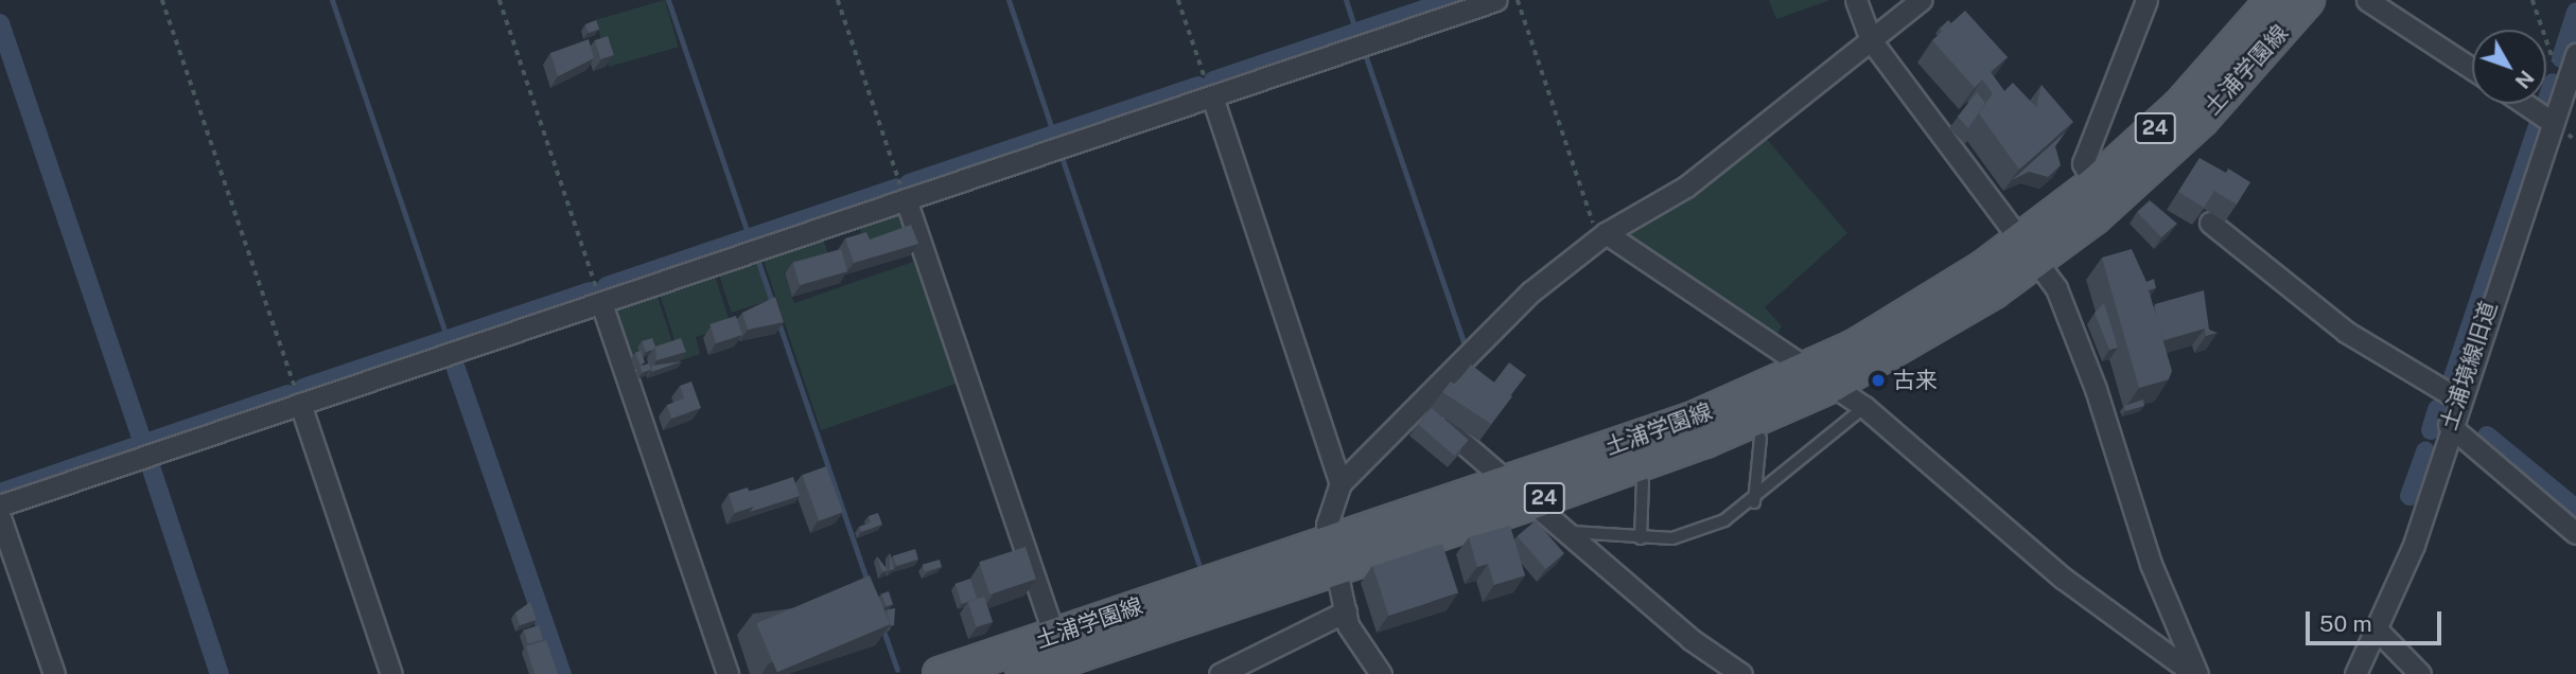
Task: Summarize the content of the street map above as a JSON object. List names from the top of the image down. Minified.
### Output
{"streets":{"main road":["土浦学園線","24"],"street":["土浦境線旧道"]},"places":["古来"],"scale_bar":"50 m","north":"bottom right"}
